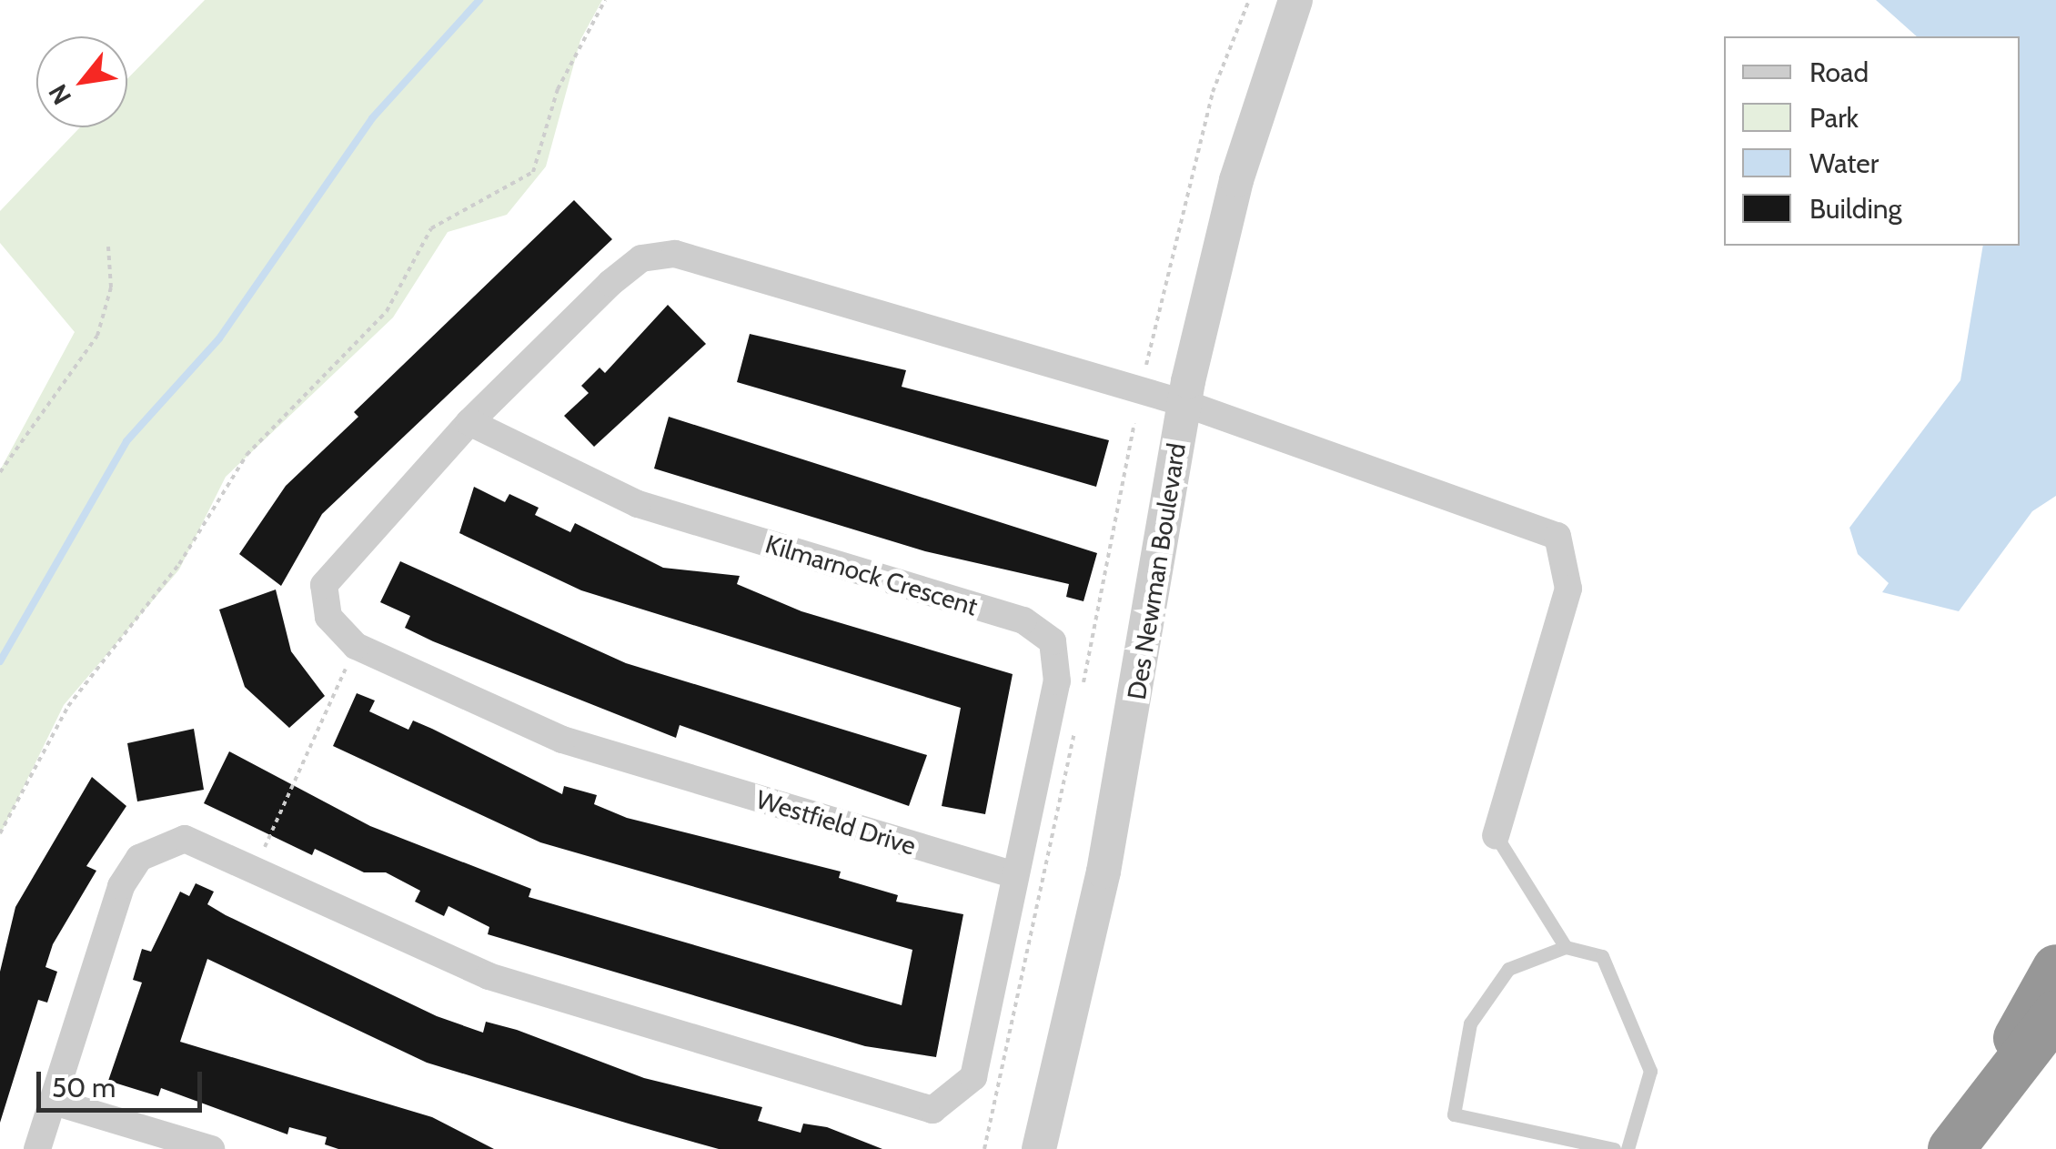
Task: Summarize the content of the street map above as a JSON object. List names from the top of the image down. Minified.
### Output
{"streets":{"street":["Des Newman Boulevard","Kilmarnock Crescent","Westfield Drive"]},"crossings":[["Des Newman Boulevard","Westfield Drive"],["Kilmarnock Crescent","Westfield Drive"]],"legend":["Road","Park","Water","Building"],"scale_bar":"50 m","north":"bottom left"}
